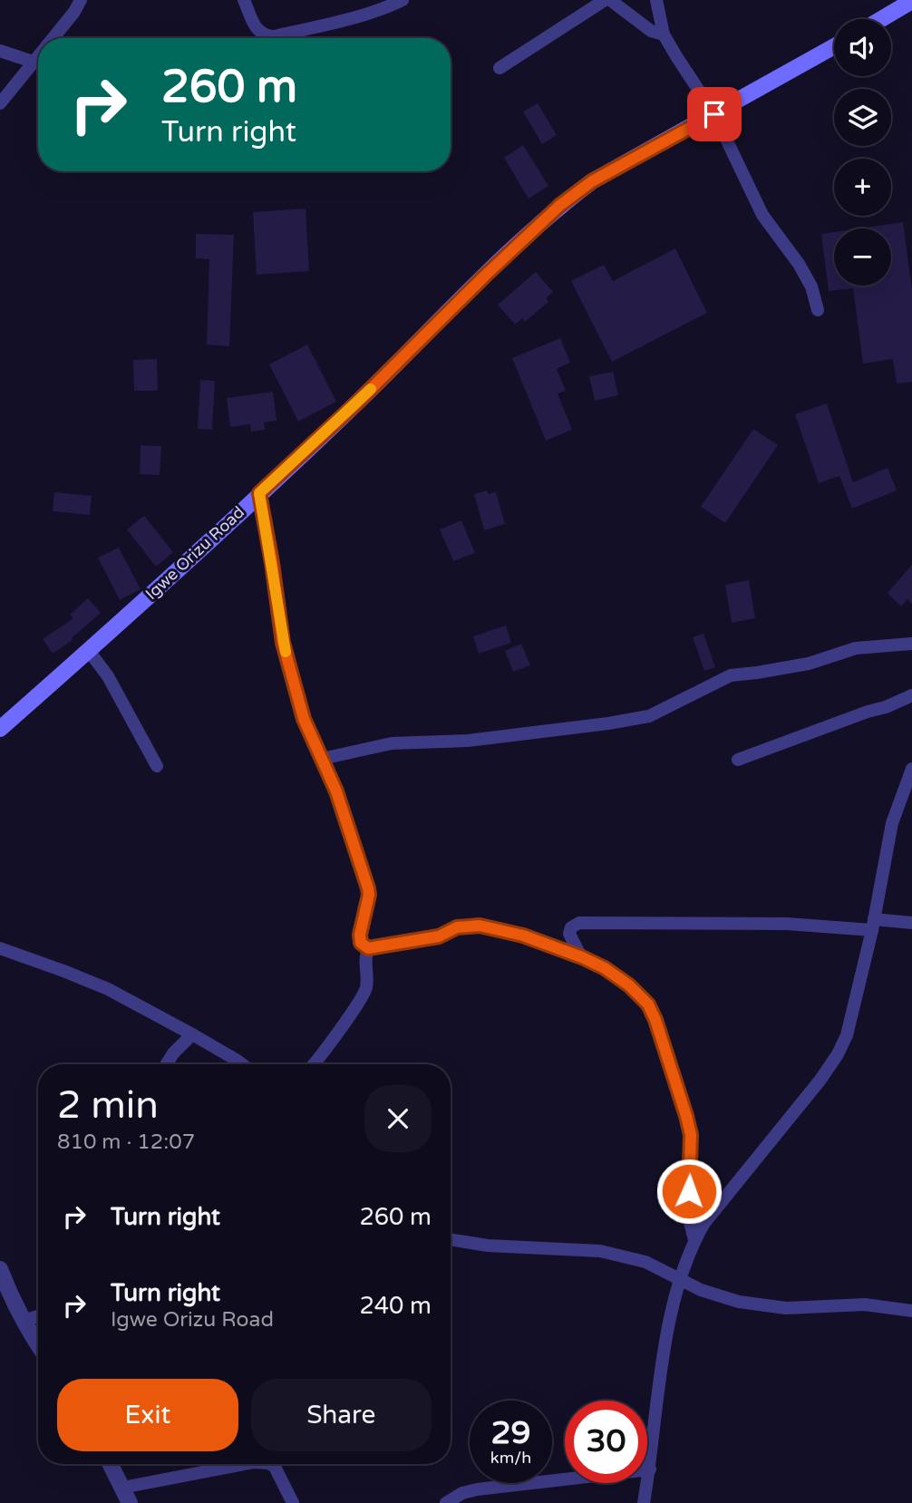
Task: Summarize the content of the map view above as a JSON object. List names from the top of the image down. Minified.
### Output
{"streets":{"main road":["Igwe Orizu Road"]},"page":{"map_buttons":["+","−"],"turn":["260 m","Turn right"],"heading":["2 min","810 m · 12:07"],"list":[{"name":"Turn right","value":"260 m"},{"name":"Turn right","note":"Igwe Orizu Road","value":"240 m"}],"buttons":["Exit","Share"],"speed":"29 km/h","limit":"30"}}
